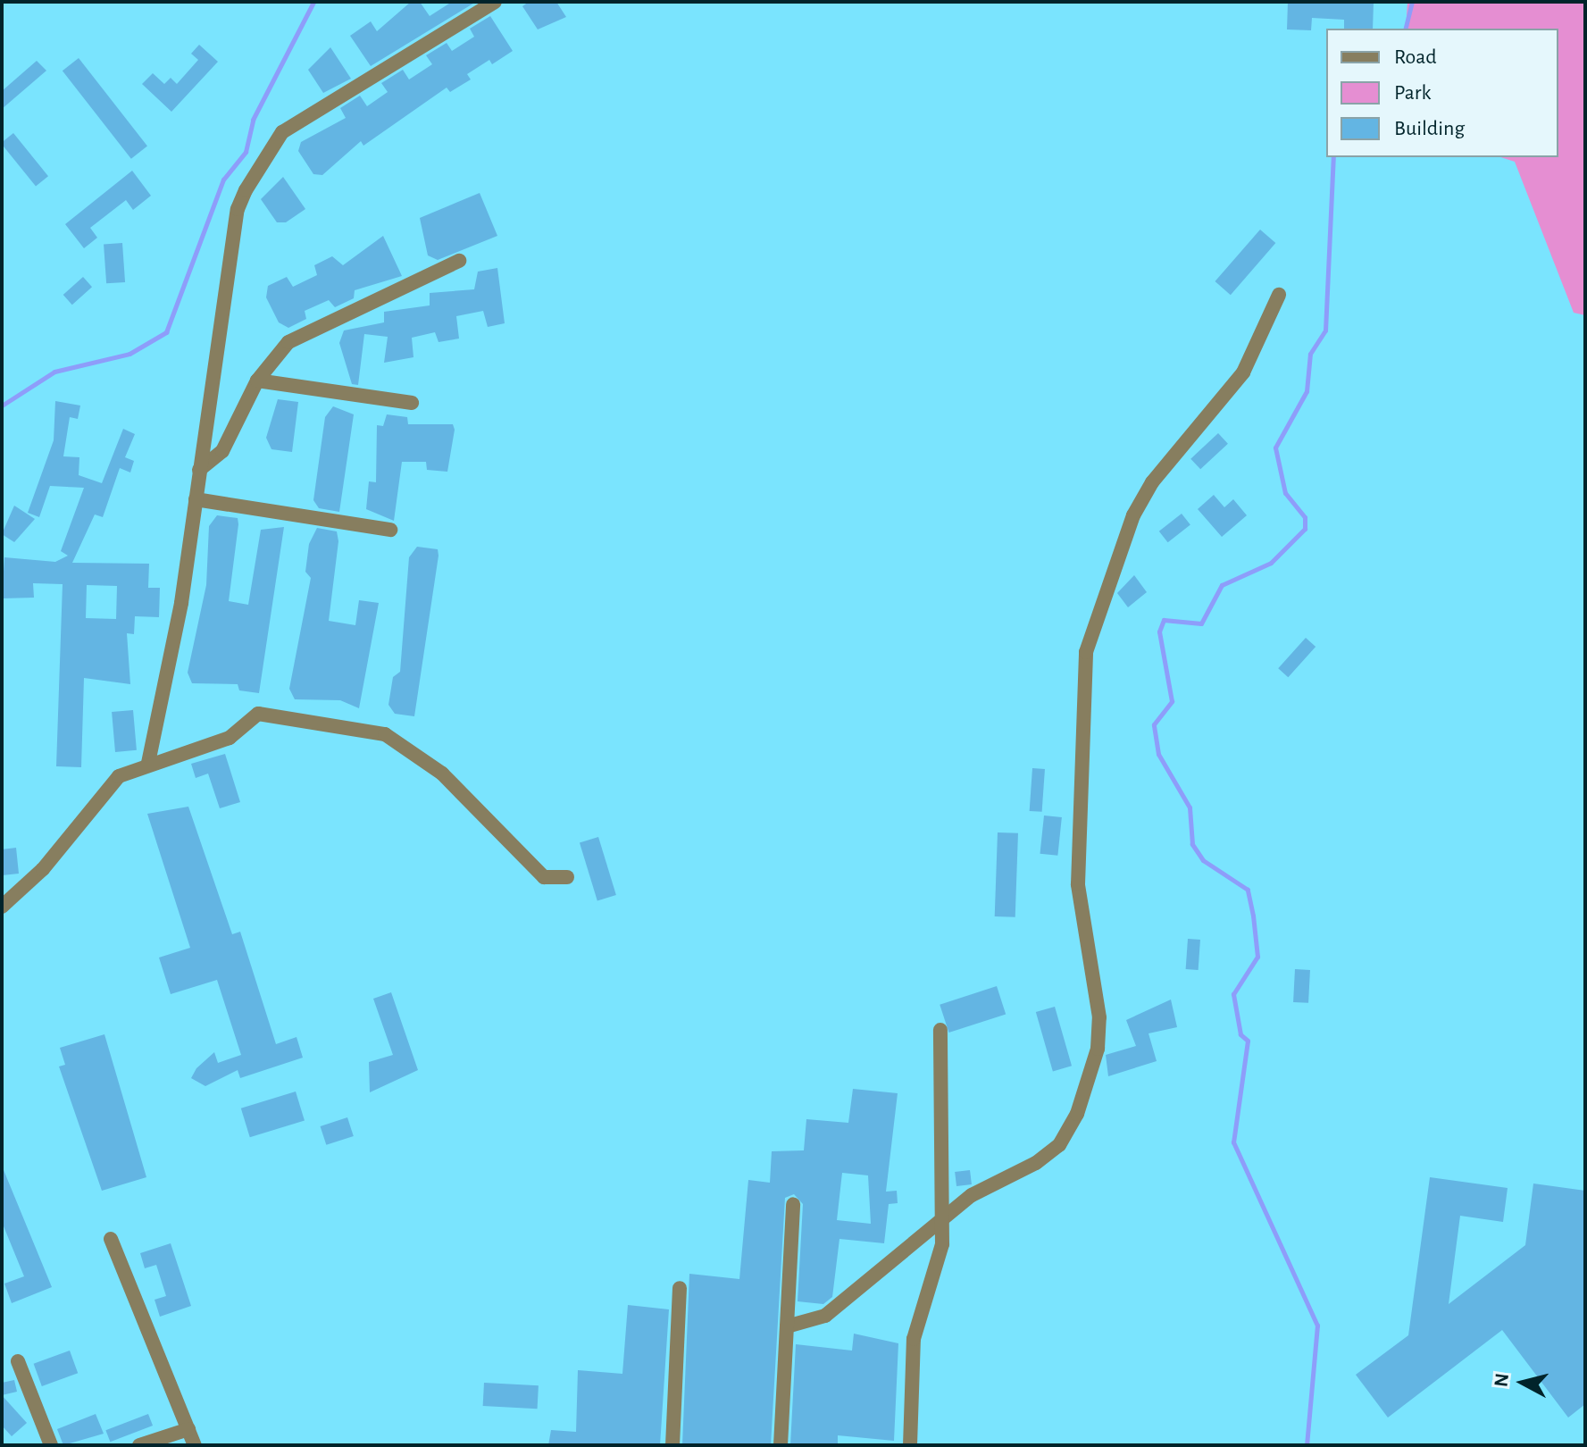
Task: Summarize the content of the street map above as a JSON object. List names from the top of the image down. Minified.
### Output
{"legend":["Road","Park","Building"],"north":"left"}
